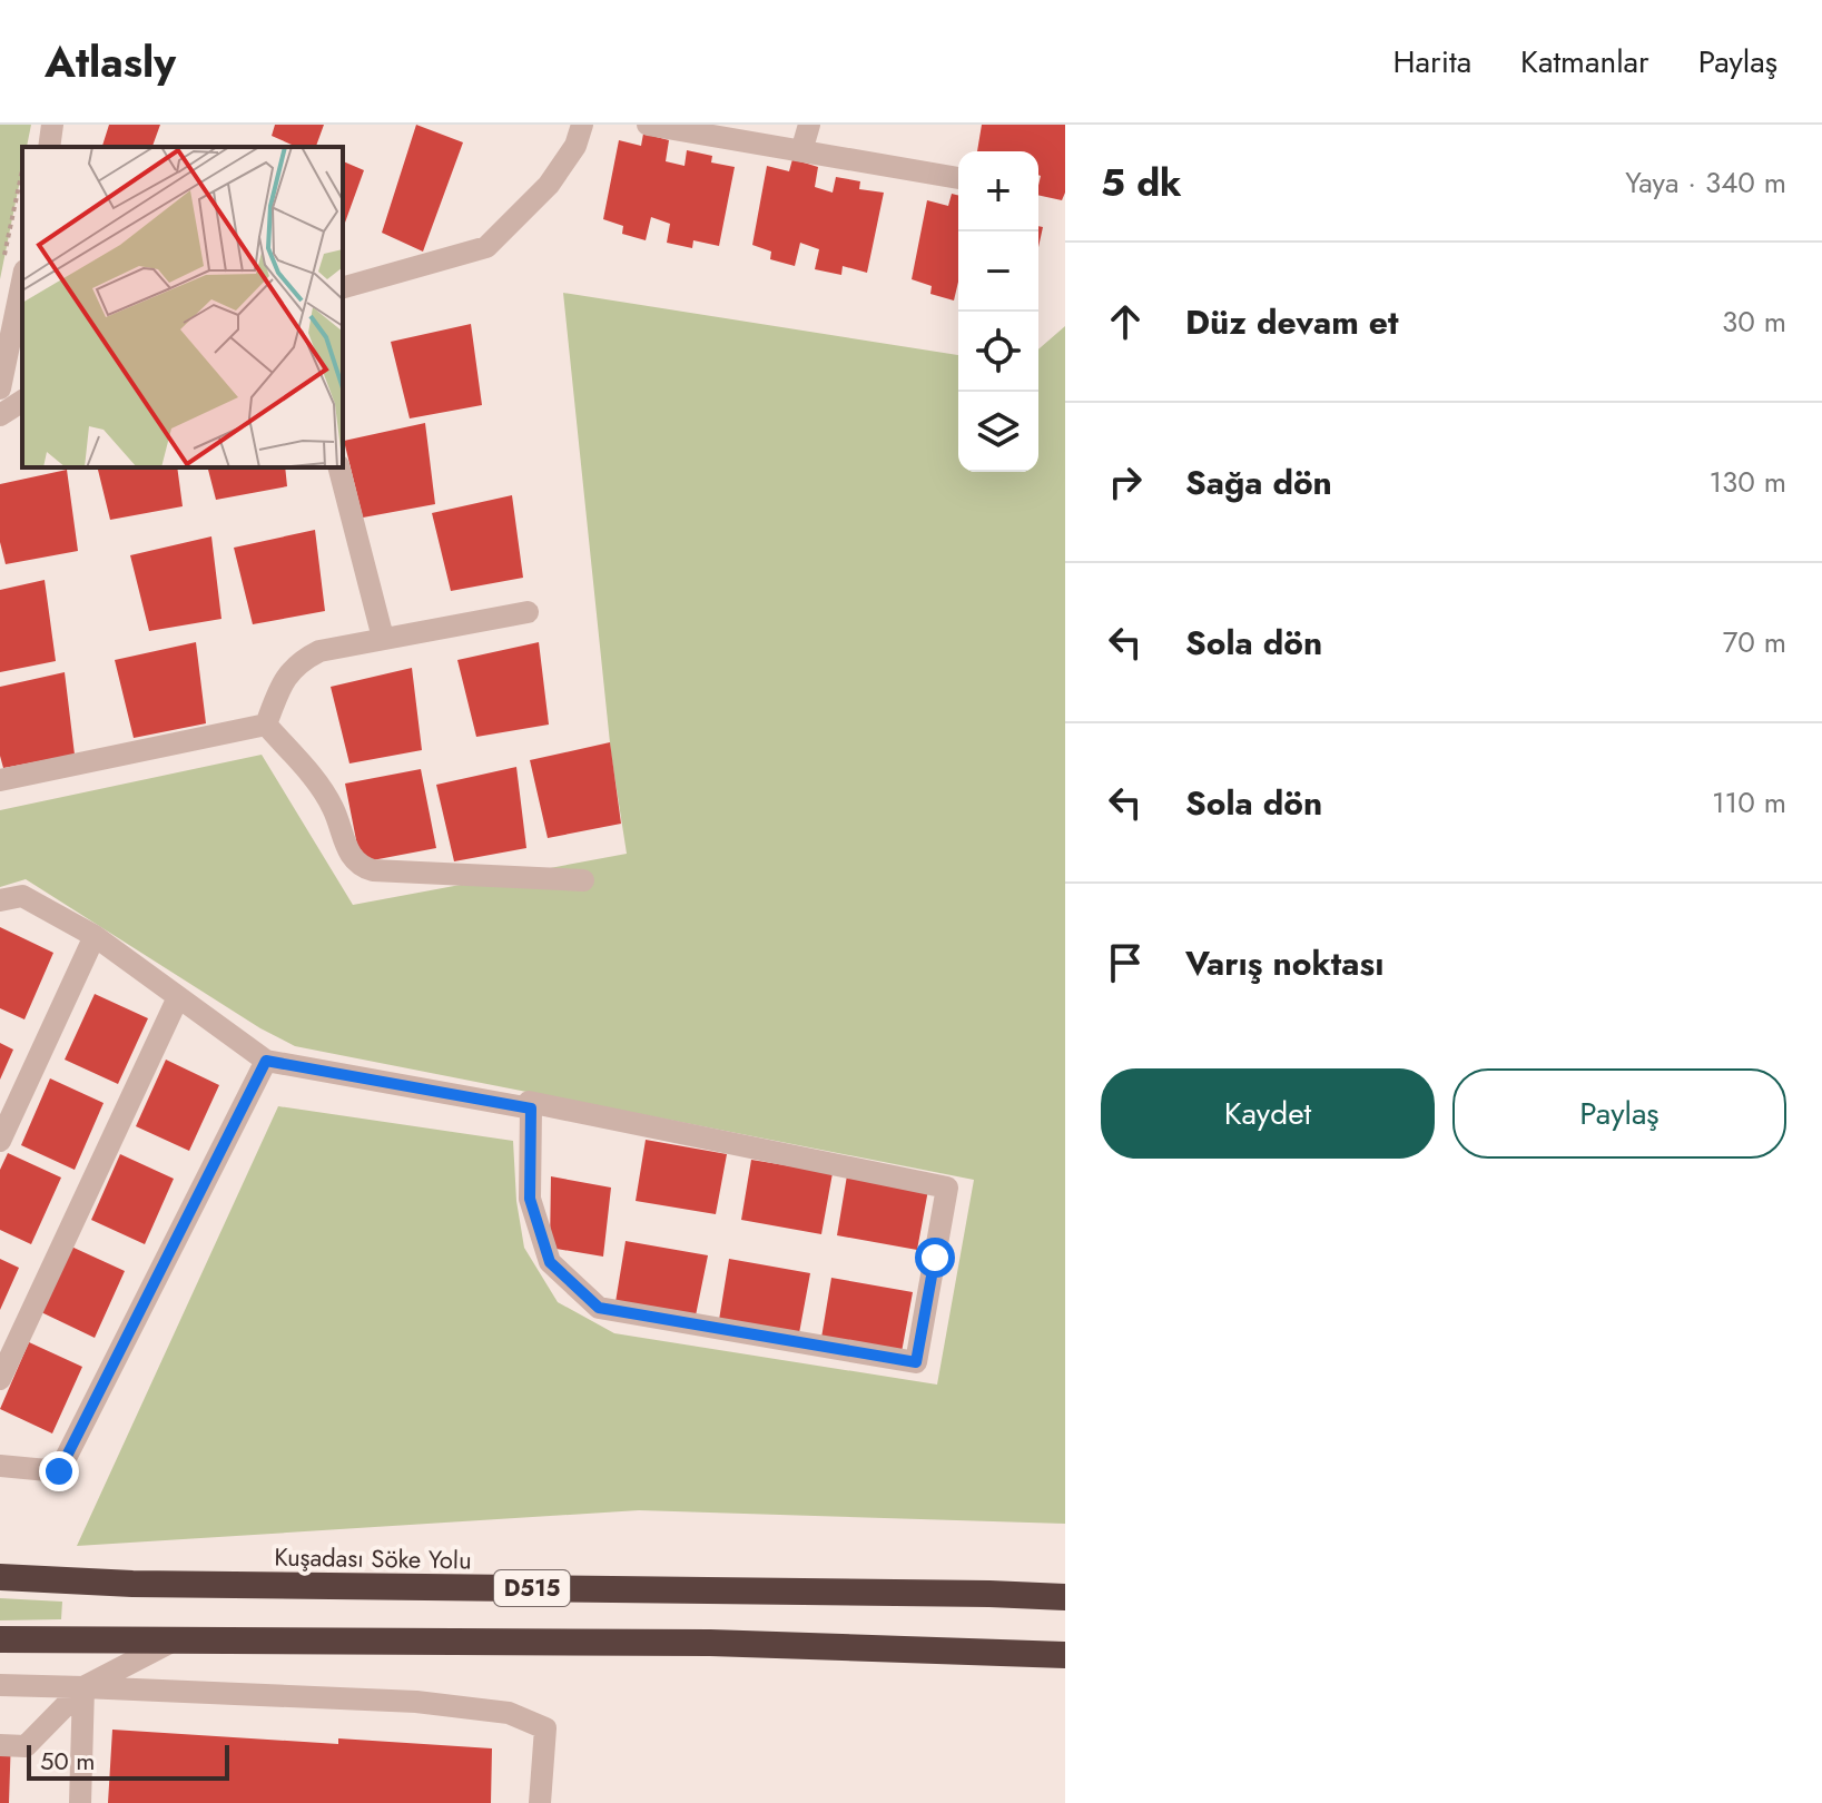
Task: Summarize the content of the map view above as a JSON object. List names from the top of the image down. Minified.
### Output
{"streets":{"highway":["Kuşadası Söke Yolu","D515"]},"scale_bar":"50 m","page":{"header":"Atlasly","nav":["Harita","Katmanlar","Paylaş"],"heading":["5 dk","Yaya · 340 m"],"map_buttons":["+","−"],"list":[["Düz devam et","30 m"],["Sağa dön","130 m"],["Sola dön","70 m"],["Sola dön","110 m"],"Varış noktası"],"buttons":["Kaydet","Paylaş"],"scale":"50 m"}}
